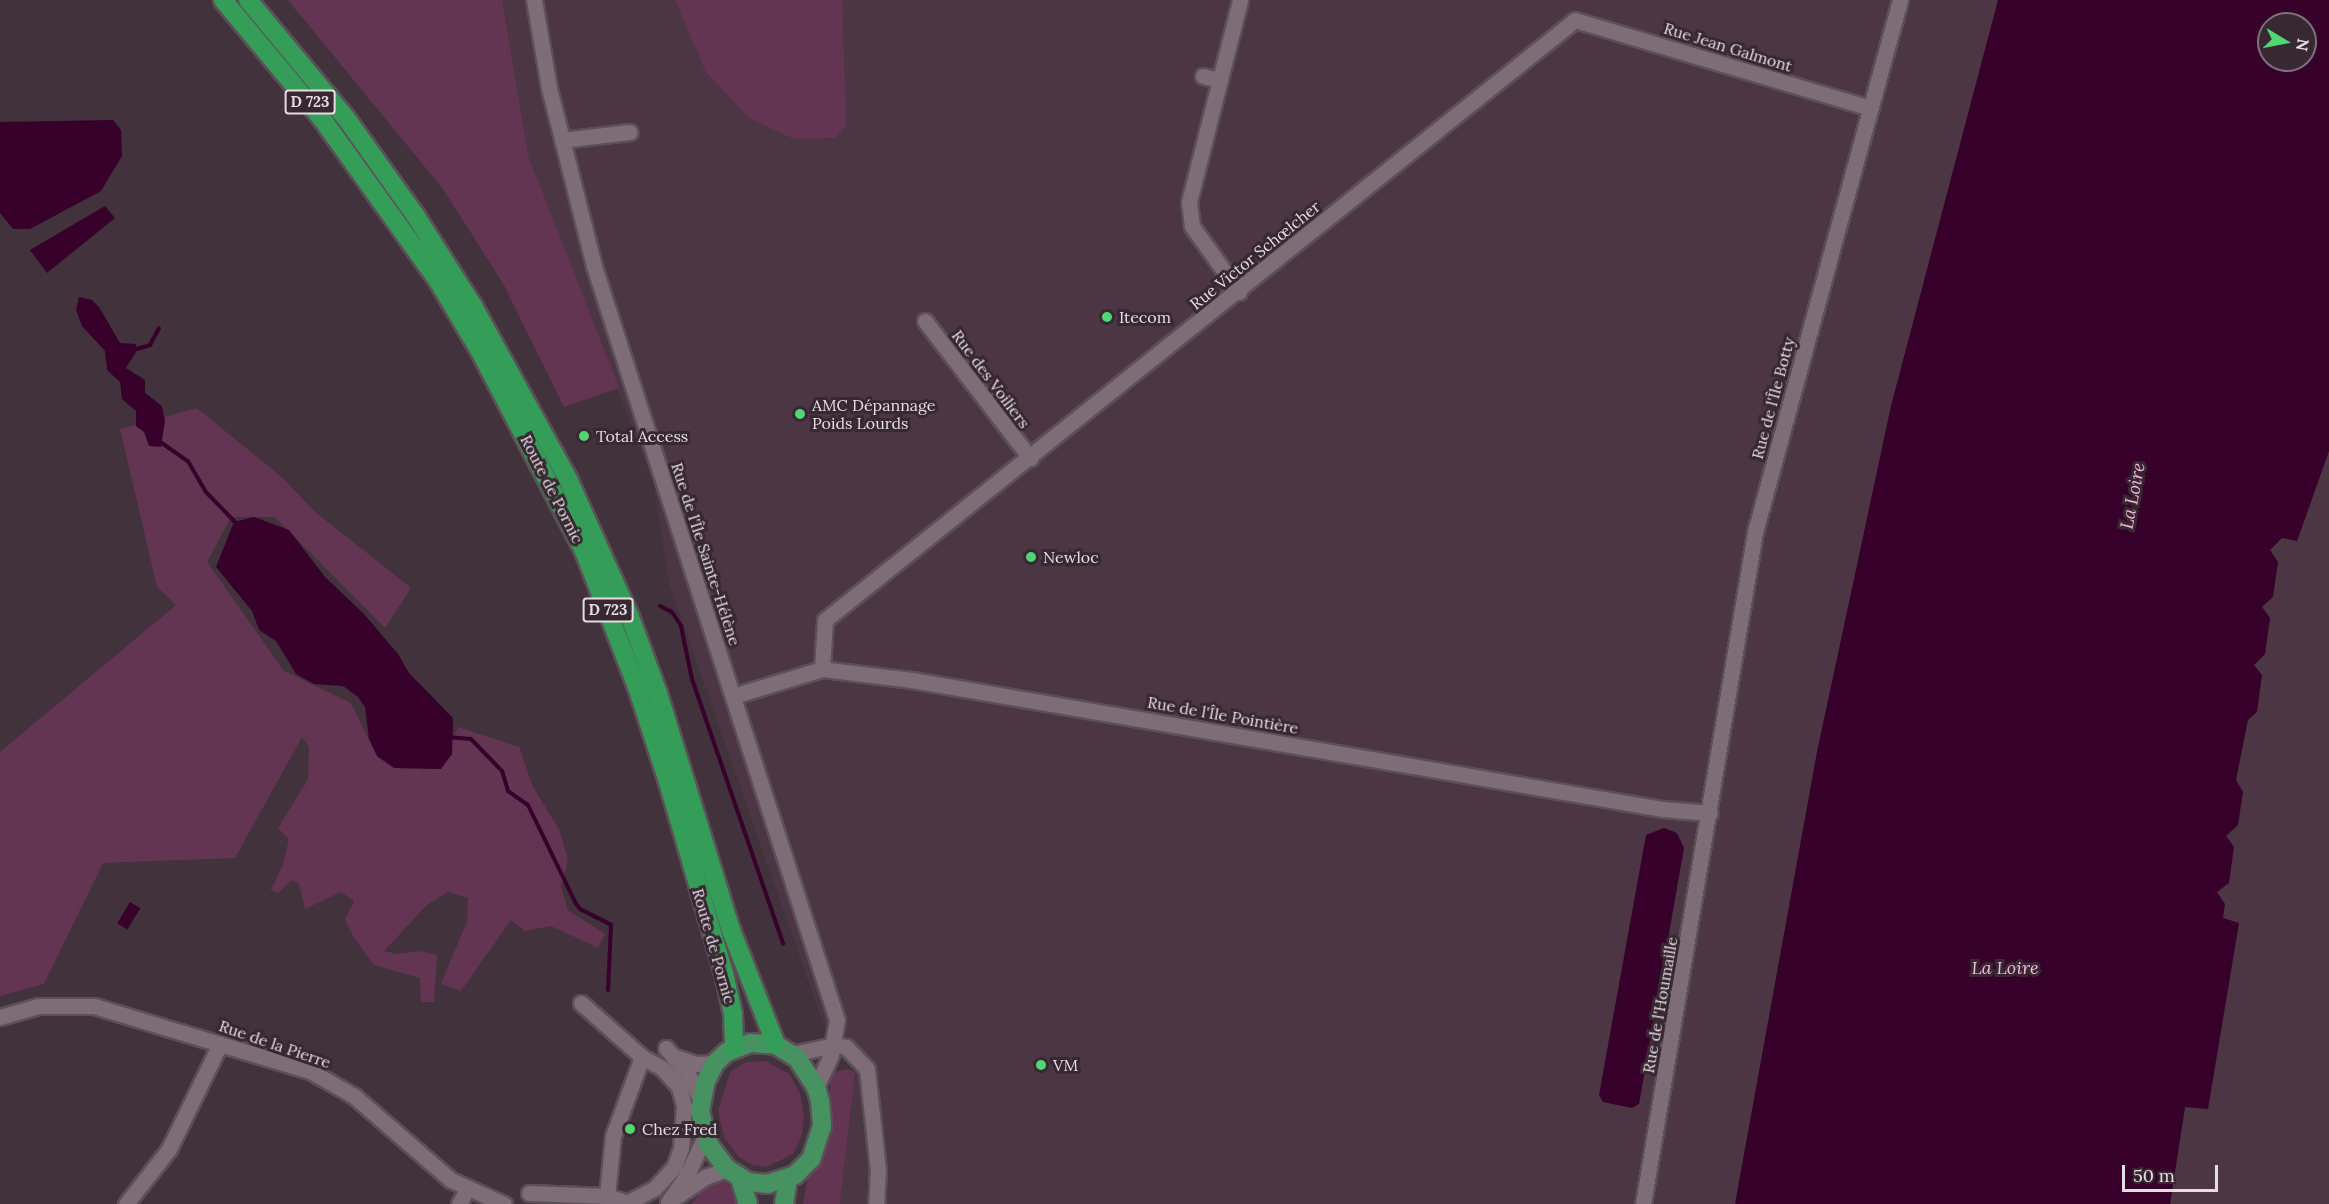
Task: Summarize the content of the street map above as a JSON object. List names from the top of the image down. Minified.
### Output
{"streets":{"highway":["D 723","Route de Pornic"],"street":["Rue Jean Galmont","Rue Victor Schœlcher","Rue des Voiliers","Rue de l'Île Botty","Rue de l'Île Sainte-Hélène","Rue de l'Île Pointière","Rue de l'Houmaille","Rue de la Pierre"]},"crossings":[["Rue Jean Galmont","Rue Victor Schœlcher"],["Rue Jean Galmont","Rue de l'Île Botty"],["Rue Victor Schœlcher","Rue des Voiliers"],["Rue Victor Schœlcher","Rue de l'Île Pointière"],["Rue de l'Île Botty","Rue de l'Île Pointière"],["Rue de l'Île Botty","Rue de l'Houmaille"],["Rue de l'Île Sainte-Hélène","Rue de l'Île Pointière"],["Rue de l'Île Pointière","Rue de l'Houmaille"]],"water":["La Loire"],"places":["Itecom","AMC Dépannage Poids Lourds","Total Access","Newloc","VM","Chez Fred"],"scale_bar":"50 m","north":"right"}
